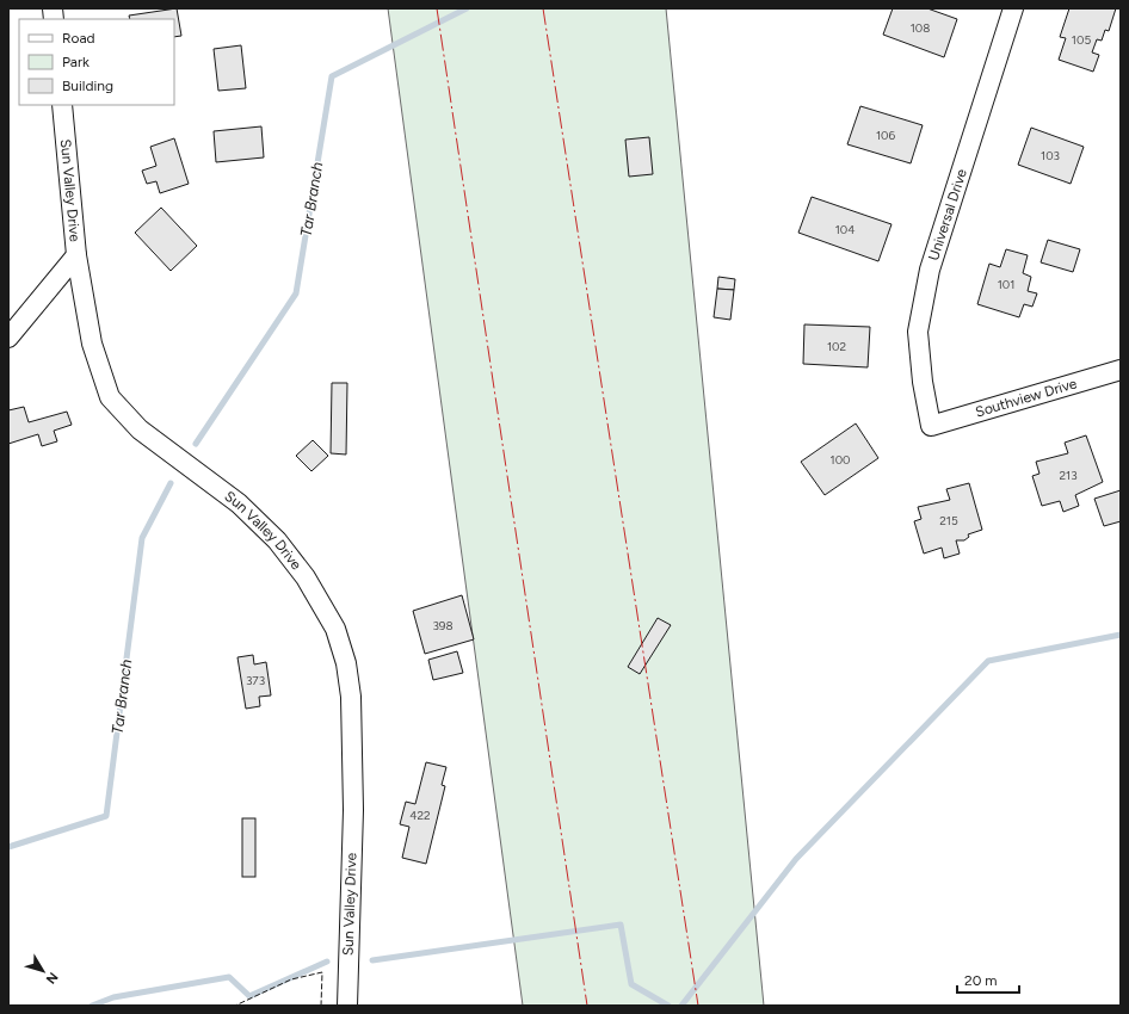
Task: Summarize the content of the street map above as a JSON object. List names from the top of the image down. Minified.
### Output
{"streets":{"street":["Sun Valley Drive","Universal Drive","Southview Drive"]},"crossings":[["Universal Drive","Southview Drive"]],"water":["Tar Branch"],"house_numbers":["108","105","106","103","104","101","102","100","213","215","398","373","422"],"legend":["Road","Park","Building"],"scale_bar":"20 m","north":"bottom right"}
